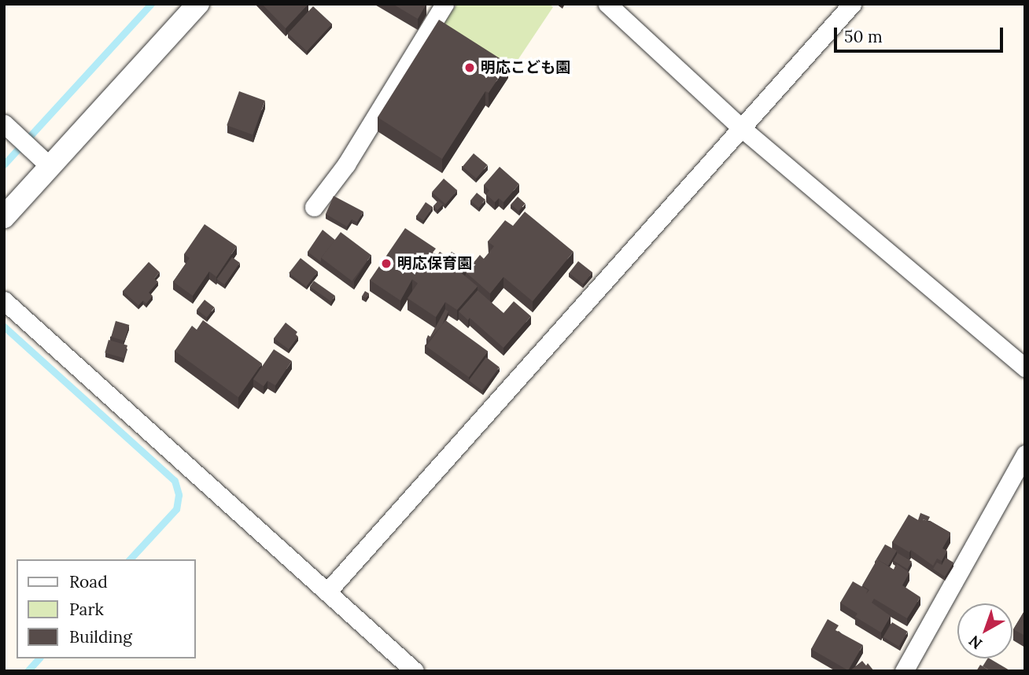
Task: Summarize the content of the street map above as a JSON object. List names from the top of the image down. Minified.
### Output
{"places":["明応こども園","明応保育園"],"legend":["Road","Park","Building"],"scale_bar":"50 m","north":"bottom left"}
